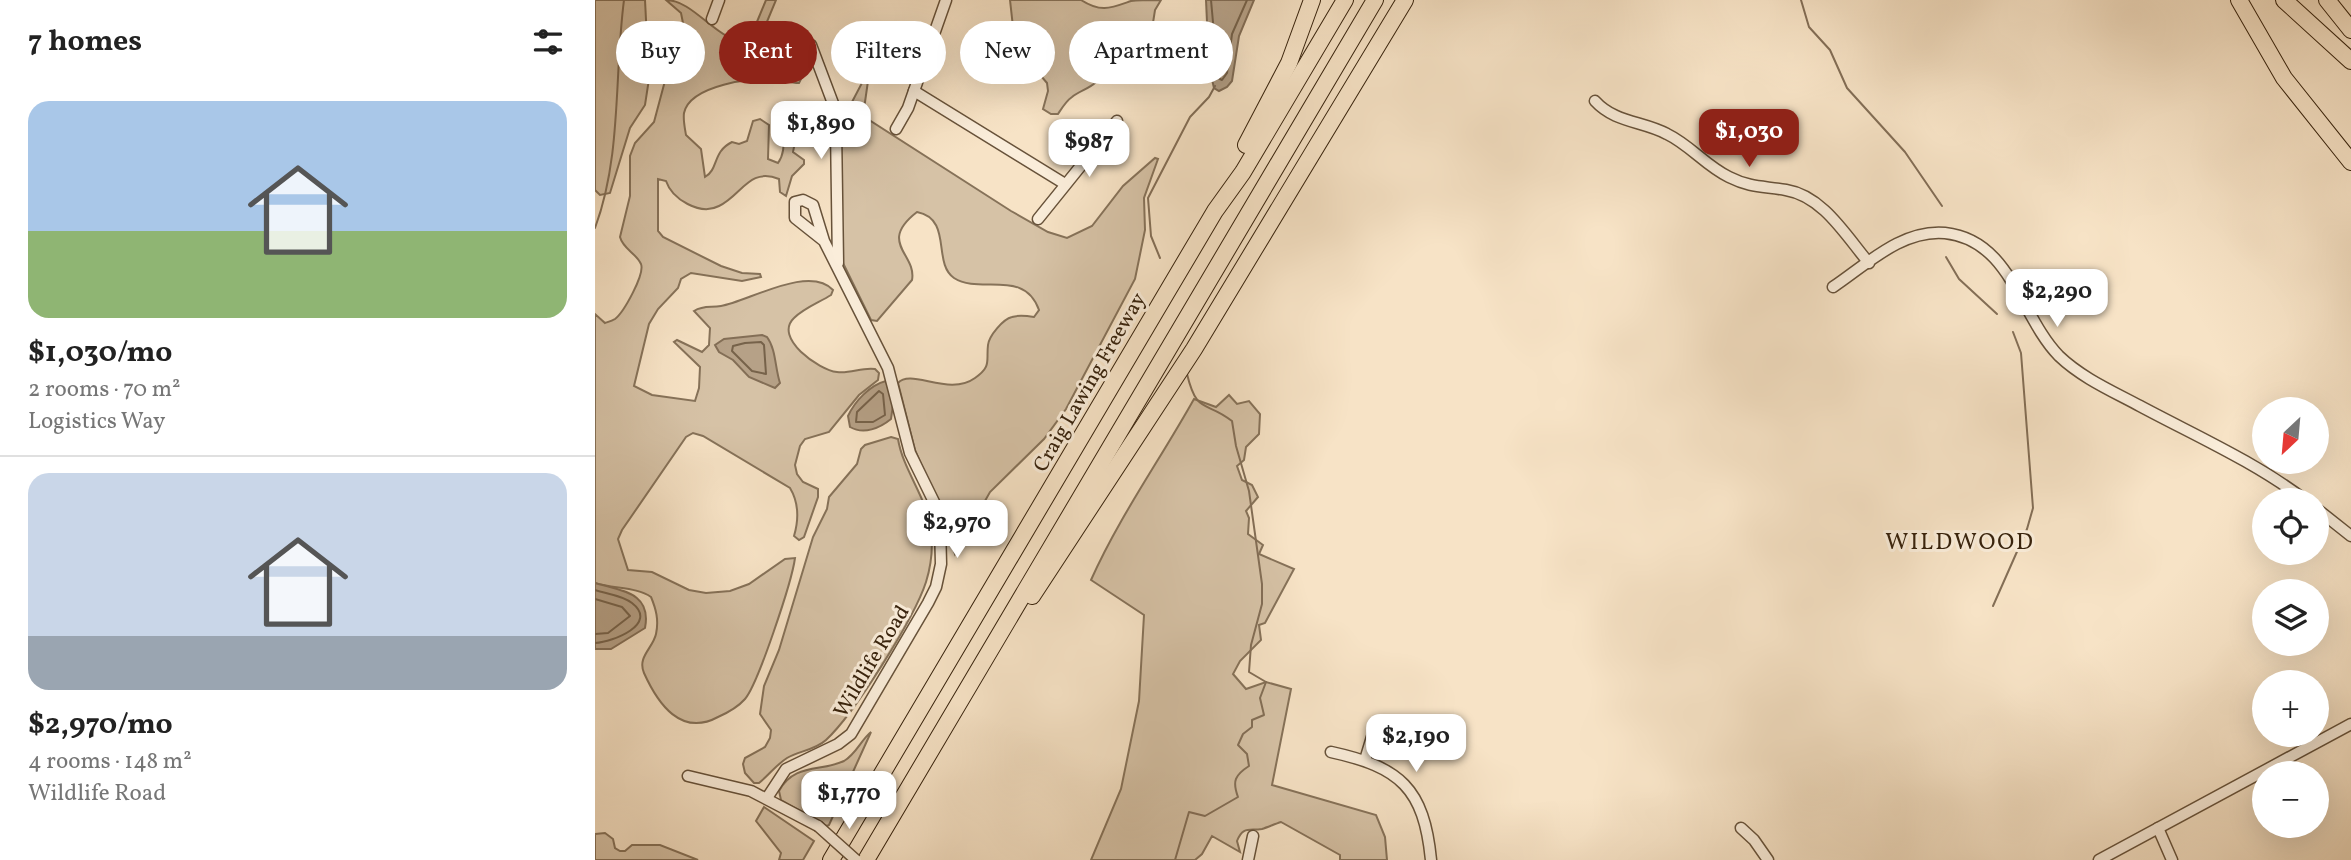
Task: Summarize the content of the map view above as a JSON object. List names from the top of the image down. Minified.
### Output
{"streets":{"highway":["Craig Lawing Freeway"],"street":["Wildlife Road"]},"districts":["WILDWOOD"],"north":"bottom left","page":{"heading":"7 homes","chip":["Buy","Rent","Filters","New","Apartment"],"list":[{"name":"$1,030/mo","note":"2 rooms · 70 m² · Logistics Way"},{"name":"$2,970/mo","note":"4 rooms · 148 m² · Wildlife Road"}],"price":["$1,890","$1,030","$987","$2,290","$2,970","$2,190","$1,770"],"map_buttons":["+","−"]}}
